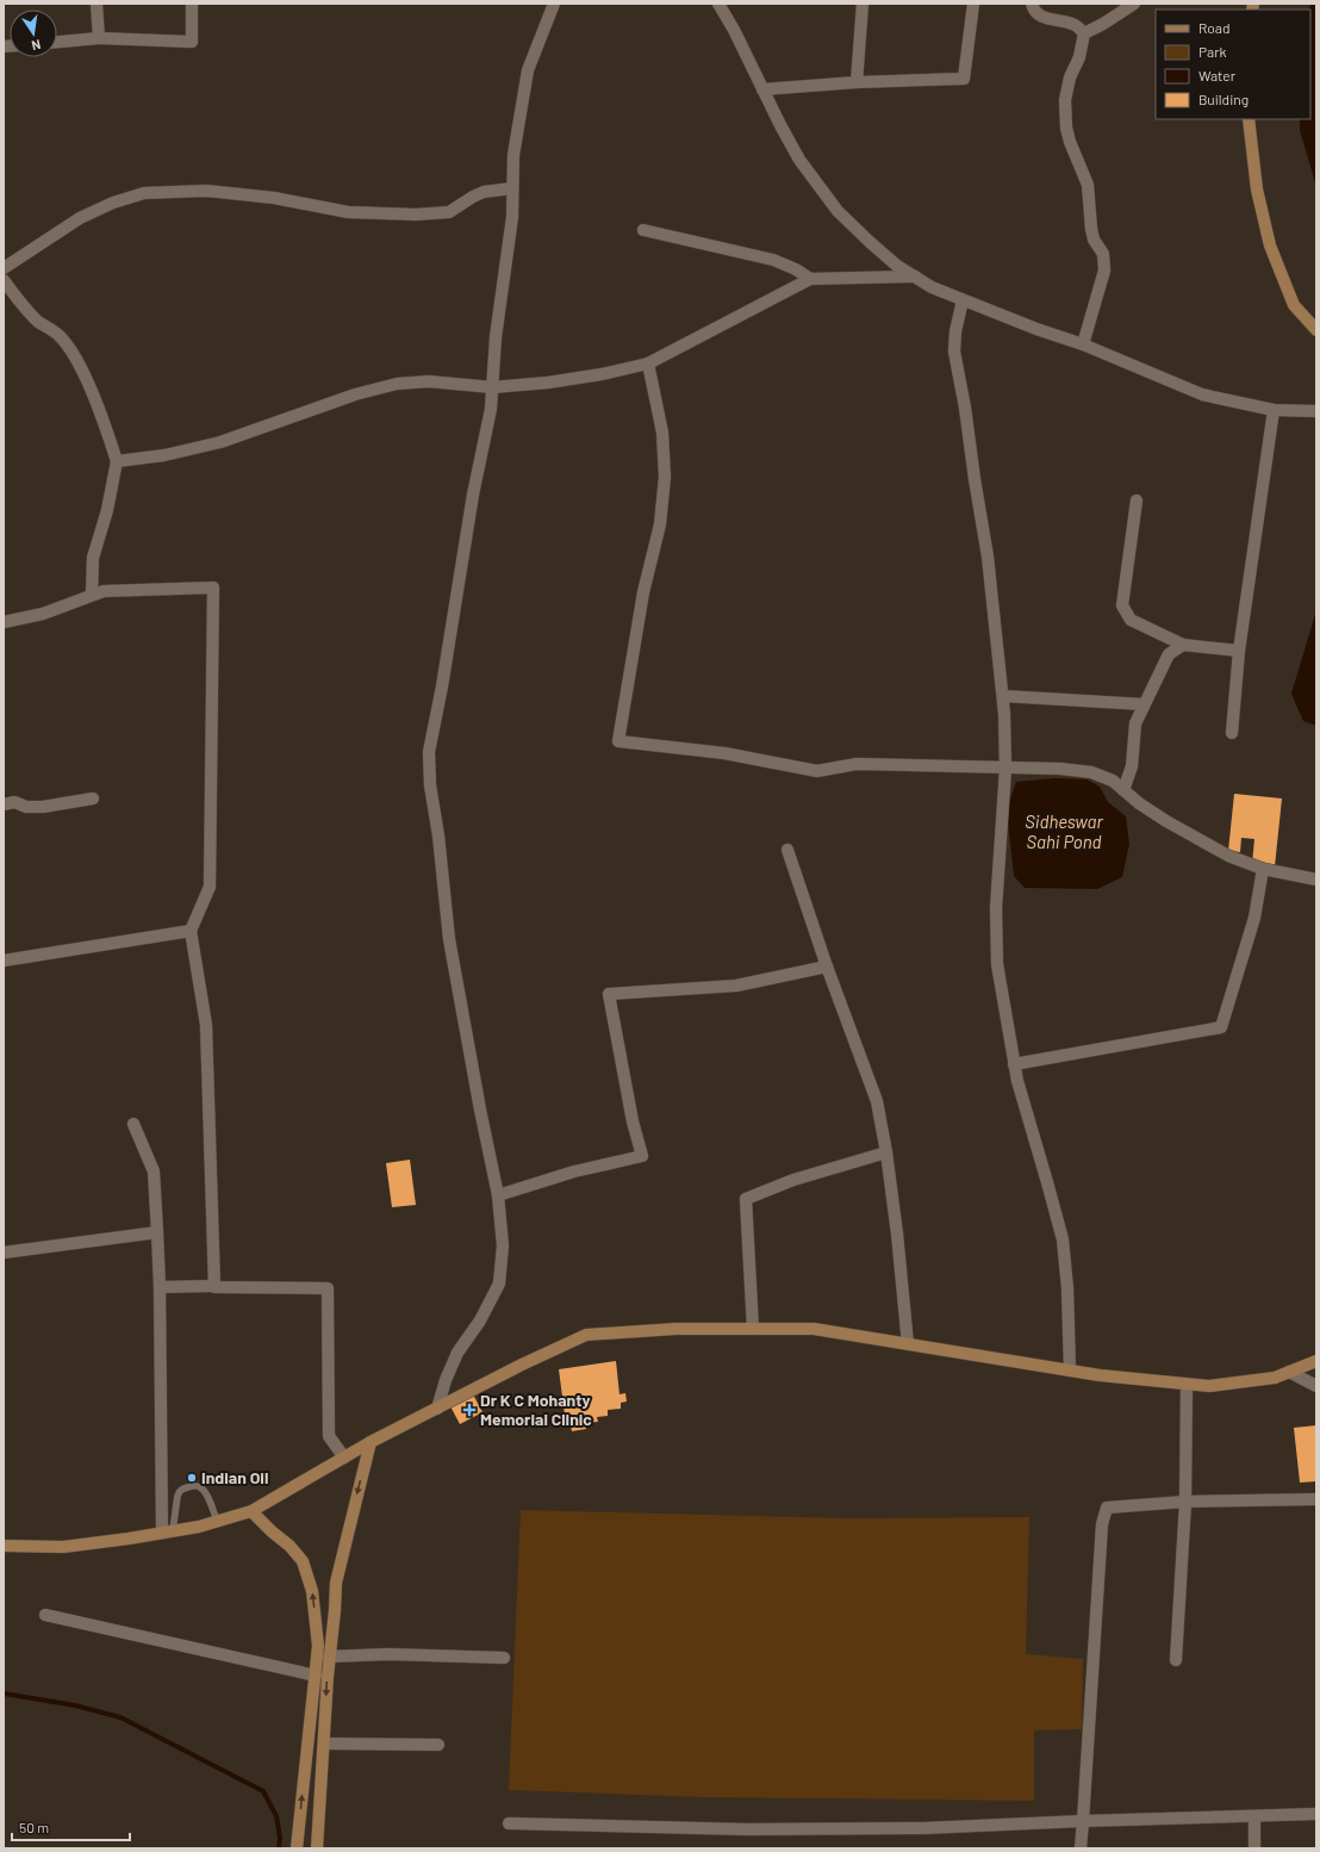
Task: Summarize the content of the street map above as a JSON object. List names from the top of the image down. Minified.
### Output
{"water":["Sidheswar Sahi Pond"],"places":{"health":["Dr K C Mohanty Memorial Clinic"],"other":["Indian Oil"]},"legend":["Road","Park","Water","Building"],"scale_bar":"50 m","north":"bottom"}
